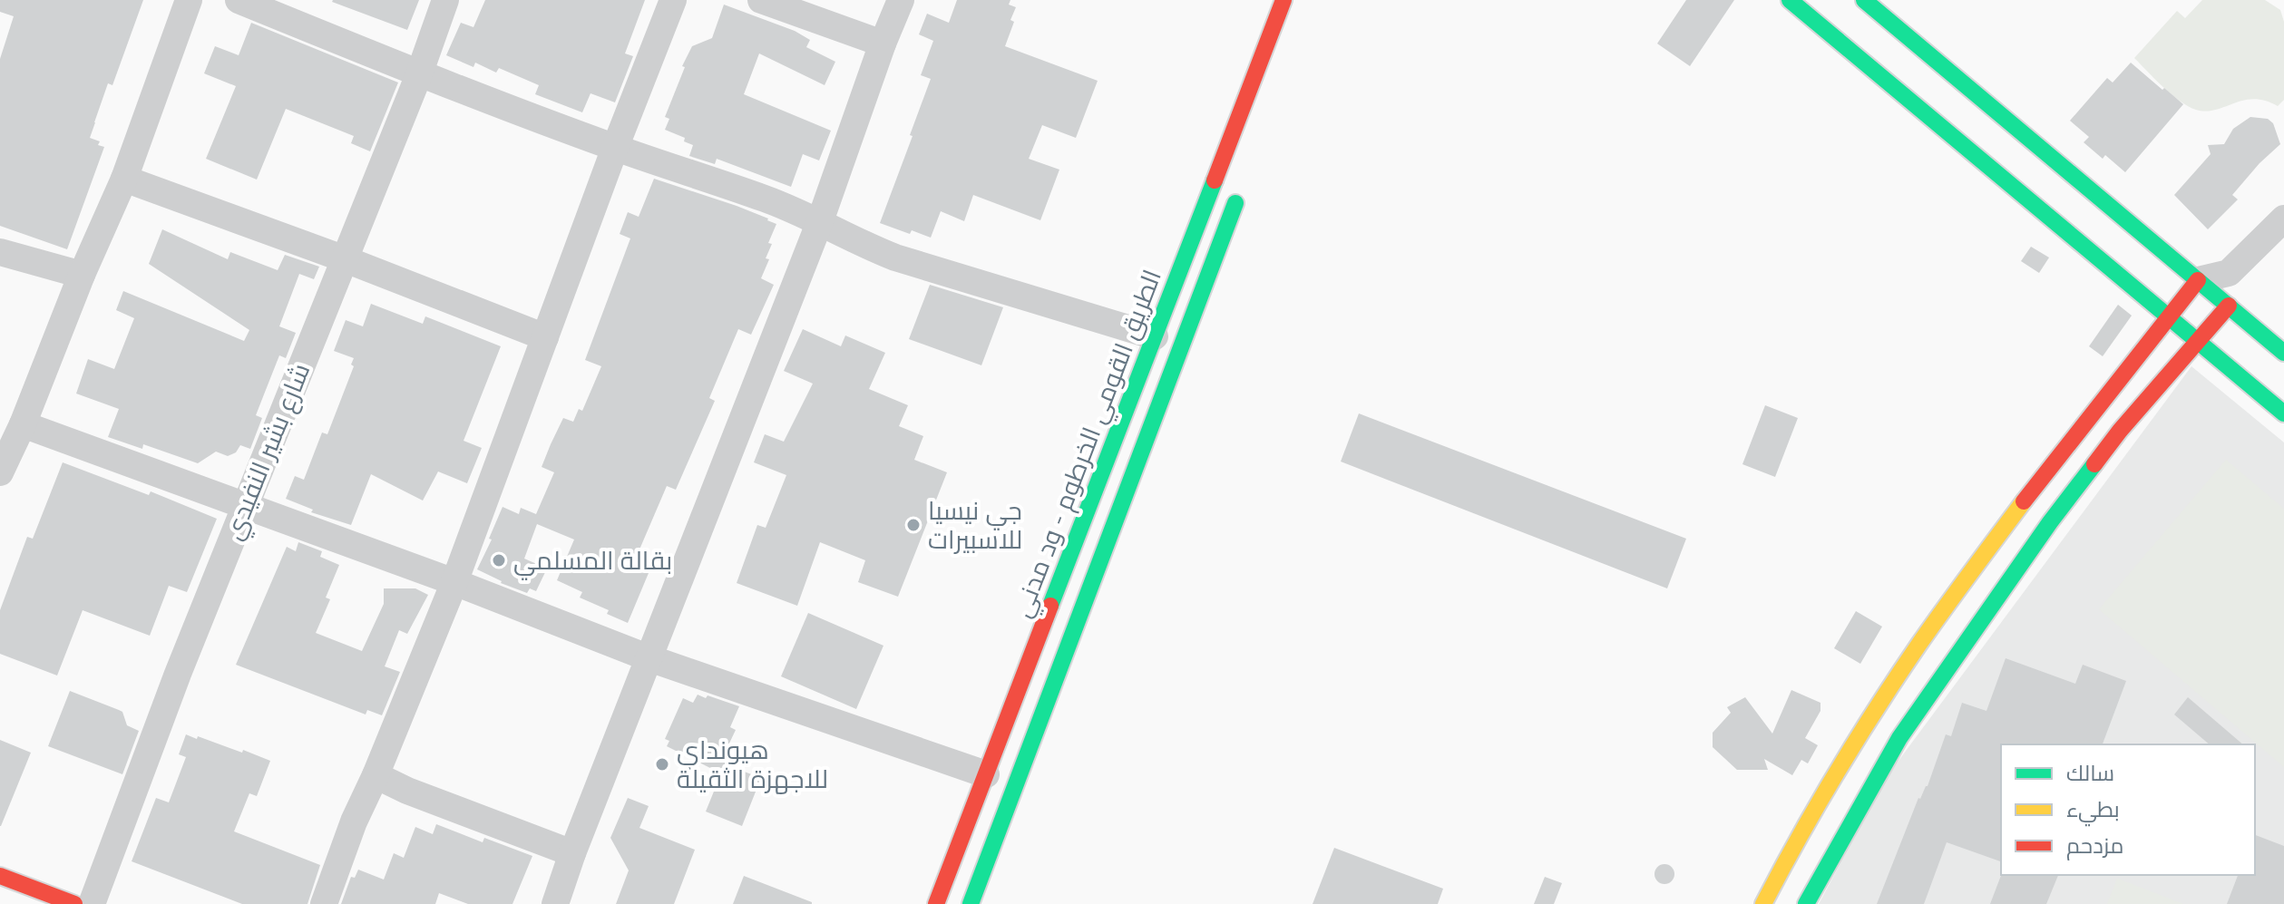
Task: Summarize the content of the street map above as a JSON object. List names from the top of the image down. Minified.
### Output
{"streets":{"main road":["الطريق القومي الخرطوم - ود مدني"],"street":["شارع بشير النفيدي"]},"places":["جي نيسيا للاسبيرات","بقالة المسلمي","هيونداي للاجهزة الثقيلة"],"legend":["سالك","بطيء","مزدحم"]}
